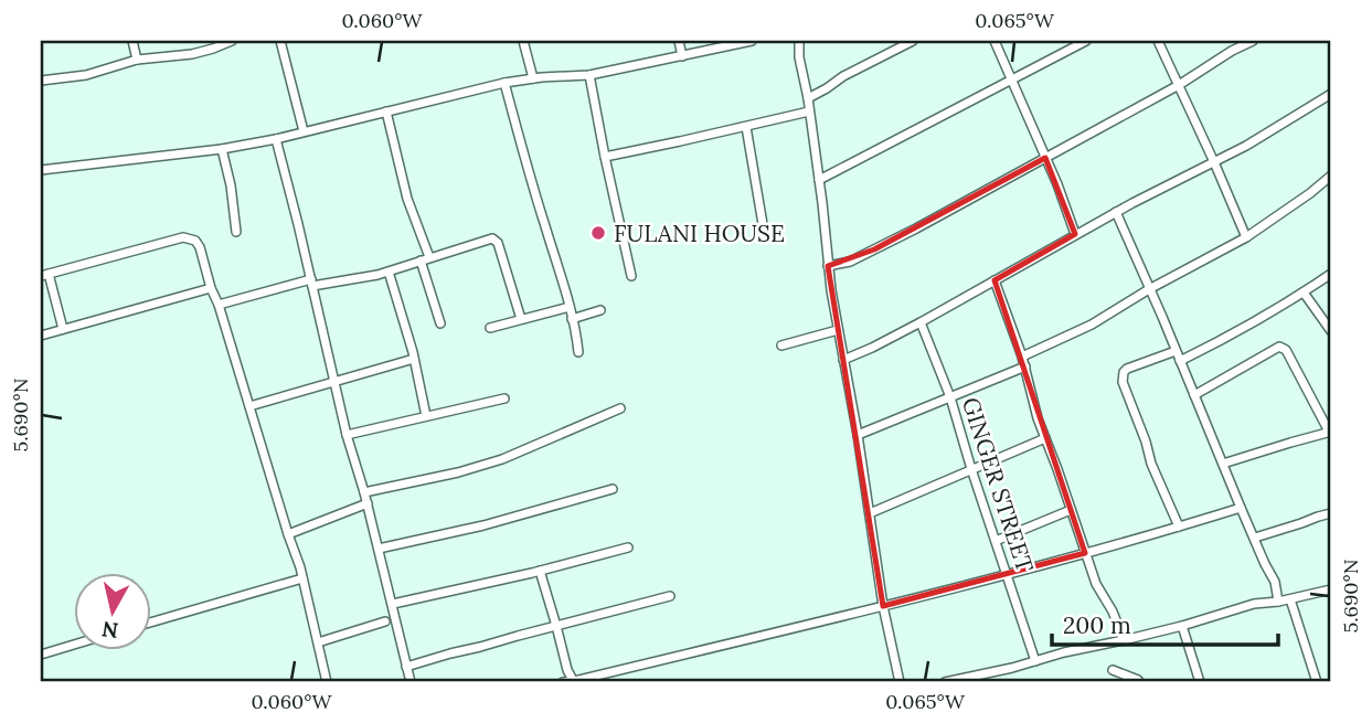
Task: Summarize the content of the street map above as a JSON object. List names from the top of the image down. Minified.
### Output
{"streets":{"street":["GINGER STREET"]},"places":["FULANI HOUSE"],"scale_bar":"200 m","north":"bottom","coordinates":["0.060°W","0.065°W","5.690°N"]}
